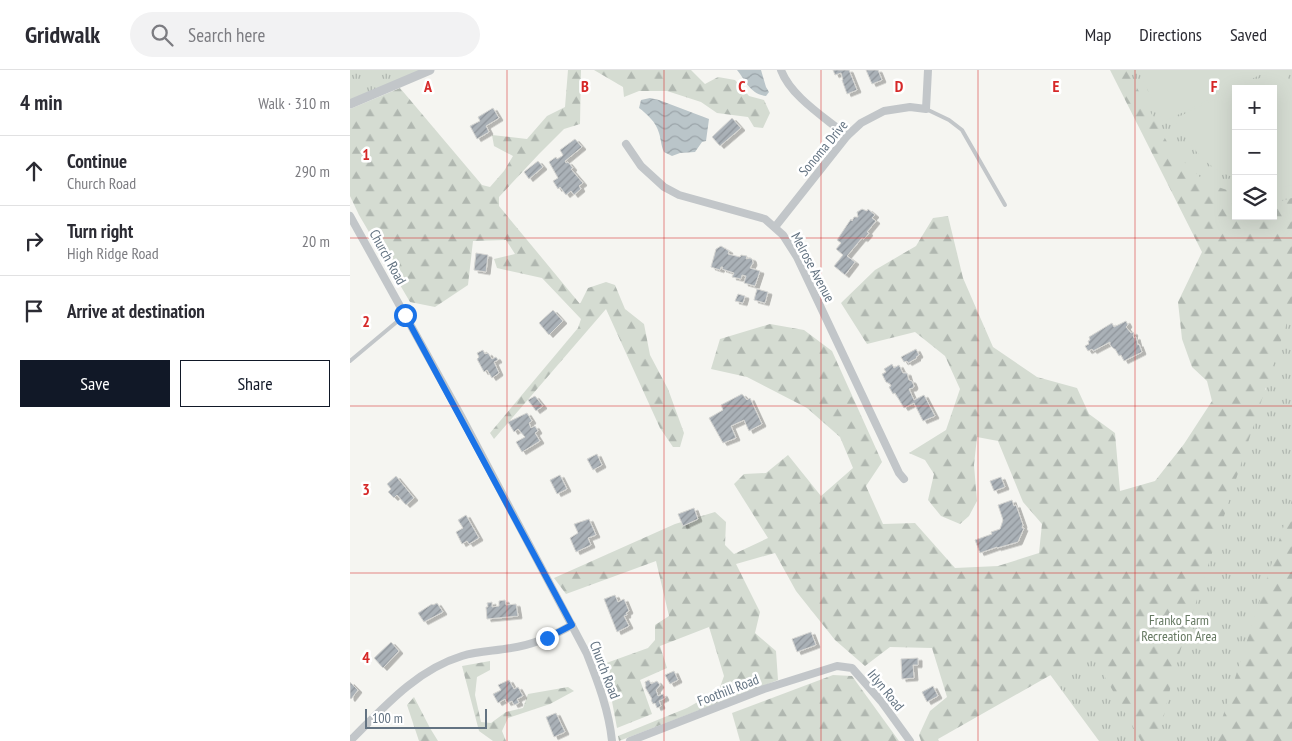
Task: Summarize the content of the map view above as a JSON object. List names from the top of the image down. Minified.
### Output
{"streets":{"street":["Sonoma Drive","Church Road","Melrose Avenue","Foothill Road","Irlyn Road"]},"crossings":[["Sonoma Drive","Melrose Avenue"],["Foothill Road","Irlyn Road"]],"parks":["Franko Farm Recreation Area"],"scale_bar":"100 m","page":{"header":"Gridwalk","search":"Search here","nav":["Map","Directions","Saved"],"heading":["4 min","Walk · 310 m"],"map_buttons":["+","−"],"list":[["Continue","Church Road","290 m"],["Turn right","High Ridge Road","20 m"],"Arrive at destination"],"buttons":["Save","Share"],"scale":"100 m"},"grid":{"columns":["A","B","C","D","E","F"],"rows":["1","2","3","4"]}}
